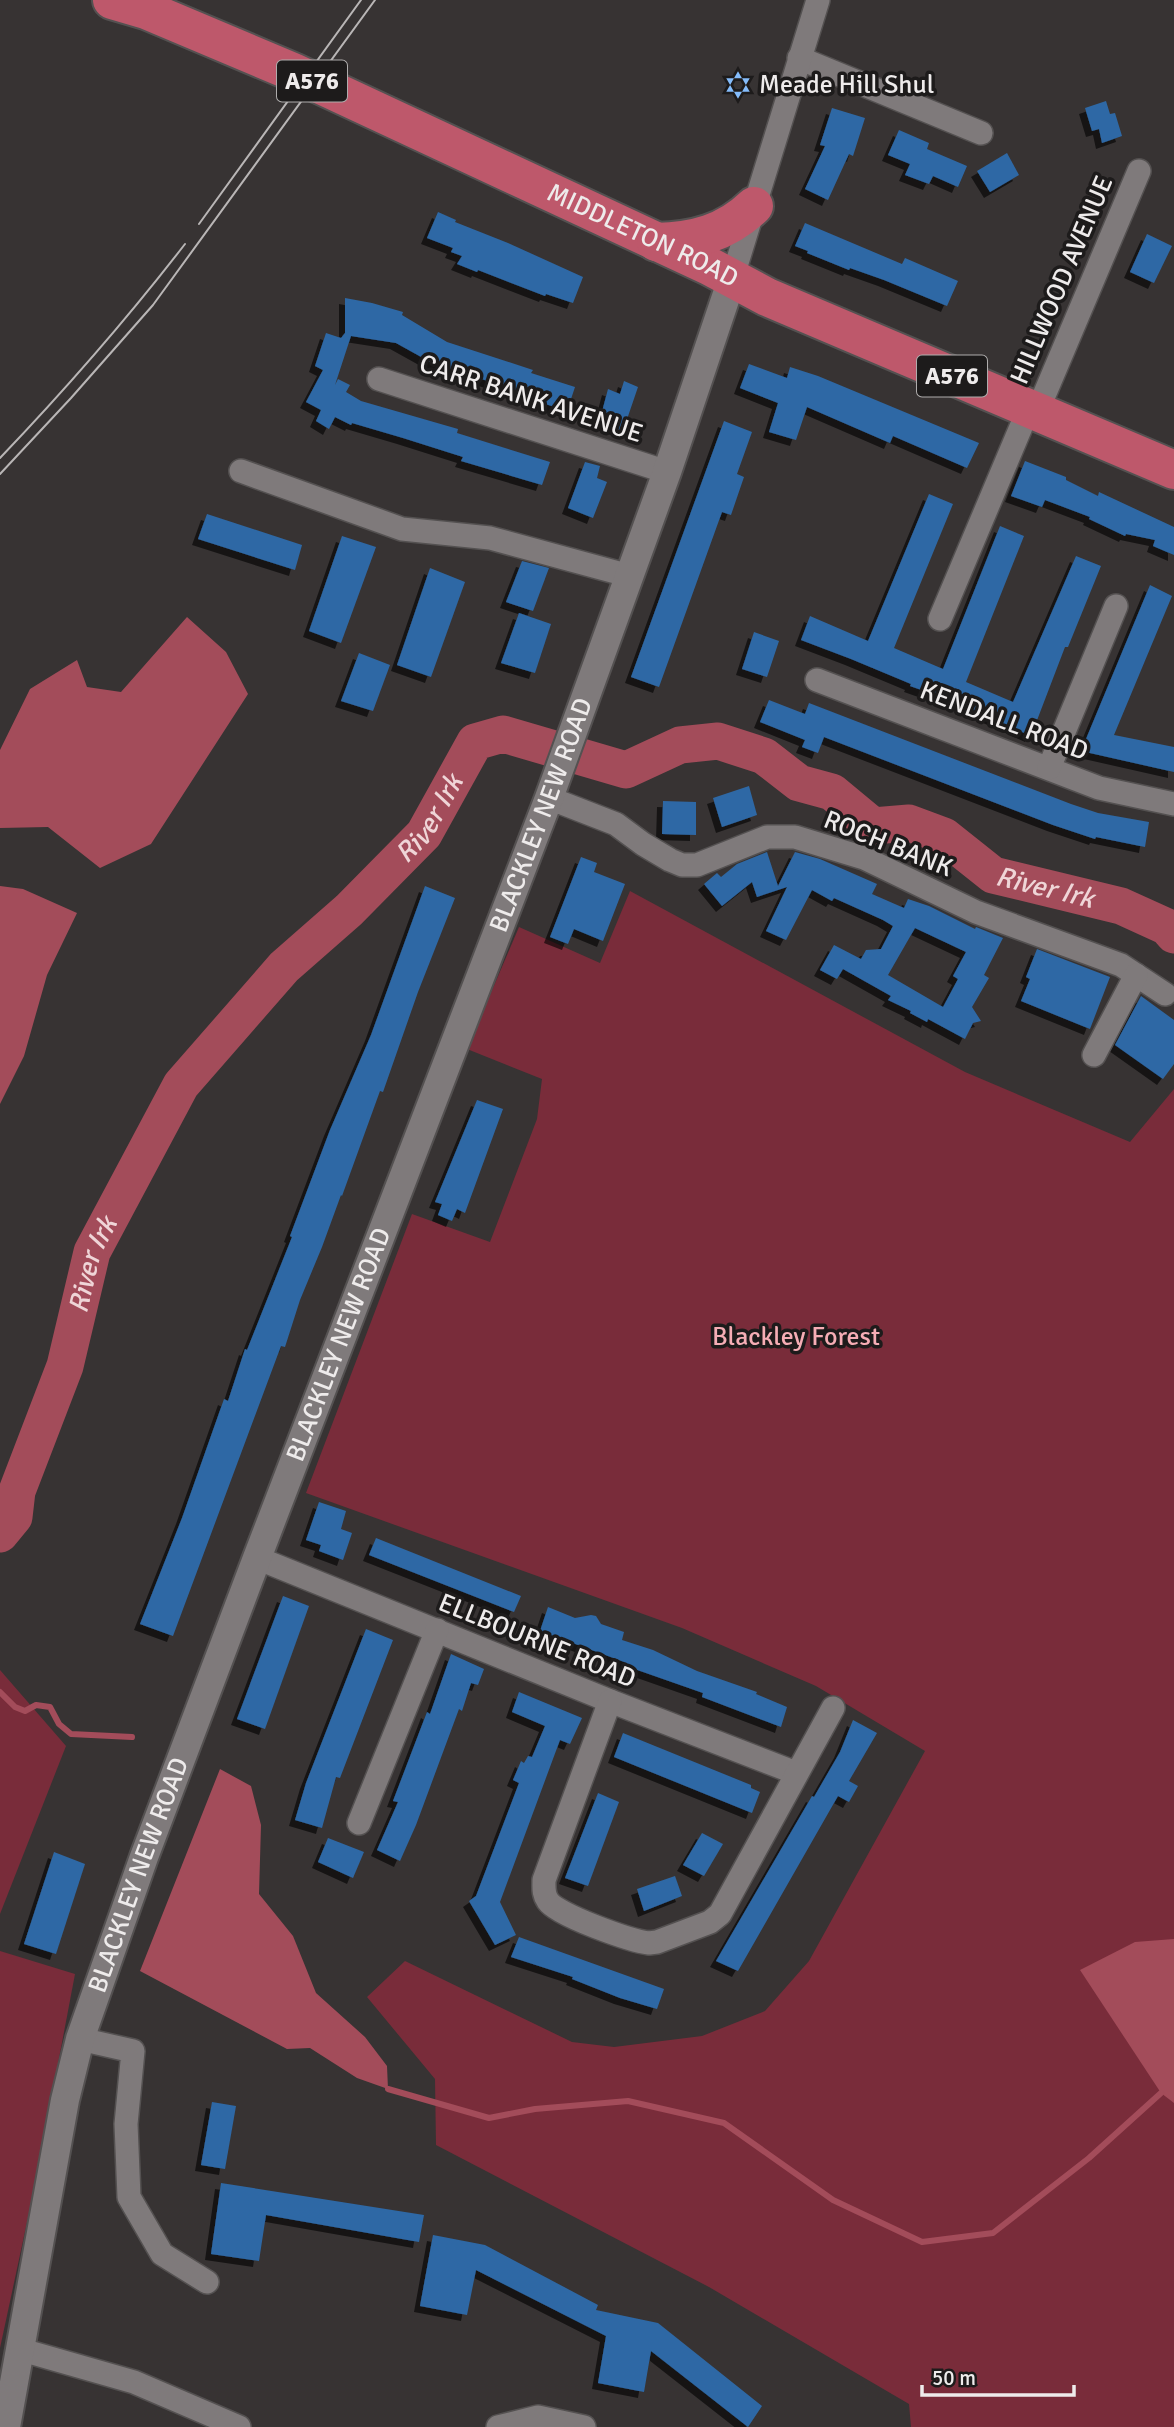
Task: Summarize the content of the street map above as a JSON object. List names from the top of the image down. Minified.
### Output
{"streets":{"highway":["A576","MIDDLETON ROAD"],"street":["HILLWOOD AVENUE","CARR BANK AVENUE","KENDALL ROAD","BLACKLEY NEW ROAD","ROCH BANK","ELLBOURNE ROAD"]},"crossings":[["MIDDLETON ROAD","HILLWOOD AVENUE"],["MIDDLETON ROAD","BLACKLEY NEW ROAD"],["CARR BANK AVENUE","BLACKLEY NEW ROAD"],["BLACKLEY NEW ROAD","ROCH BANK"],["BLACKLEY NEW ROAD","ELLBOURNE ROAD"]],"water":["River Irk"],"parks":["Blackley Forest"],"places":{"synagogue":["Meade Hill Shul"]},"scale_bar":"50 m"}
